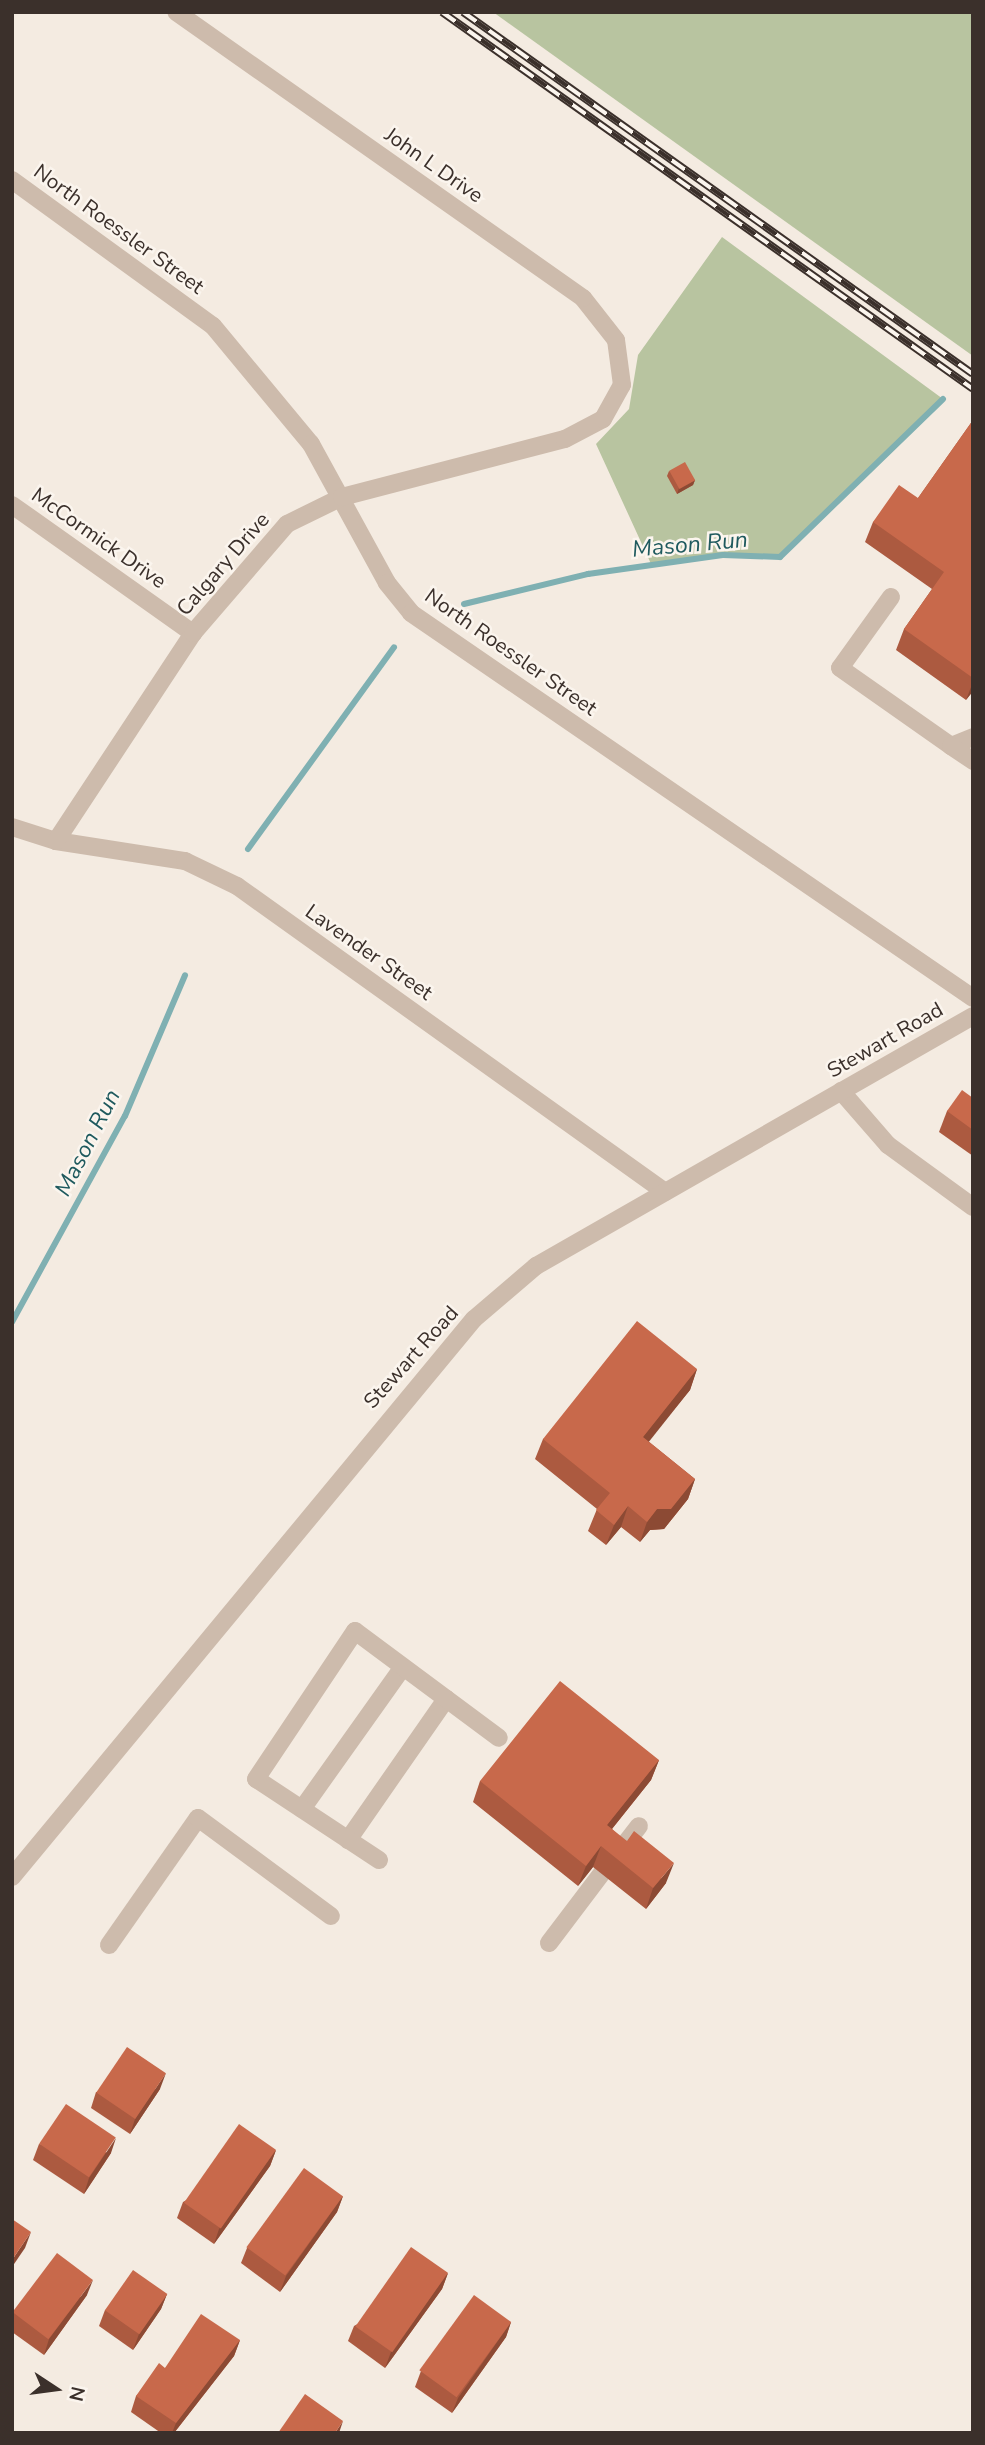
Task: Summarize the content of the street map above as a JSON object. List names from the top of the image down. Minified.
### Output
{"streets":{"street":["John L Drive","North Roessler Street","McCormick Drive","Calgary Drive","Lavender Street","Stewart Road"]},"crossings":[["John L Drive","Calgary Drive"],["North Roessler Street","Calgary Drive"],["McCormick Drive","Calgary Drive"],["Calgary Drive","Lavender Street"],["Lavender Street","Stewart Road"]],"water":["Mason Run"],"north":"right"}
